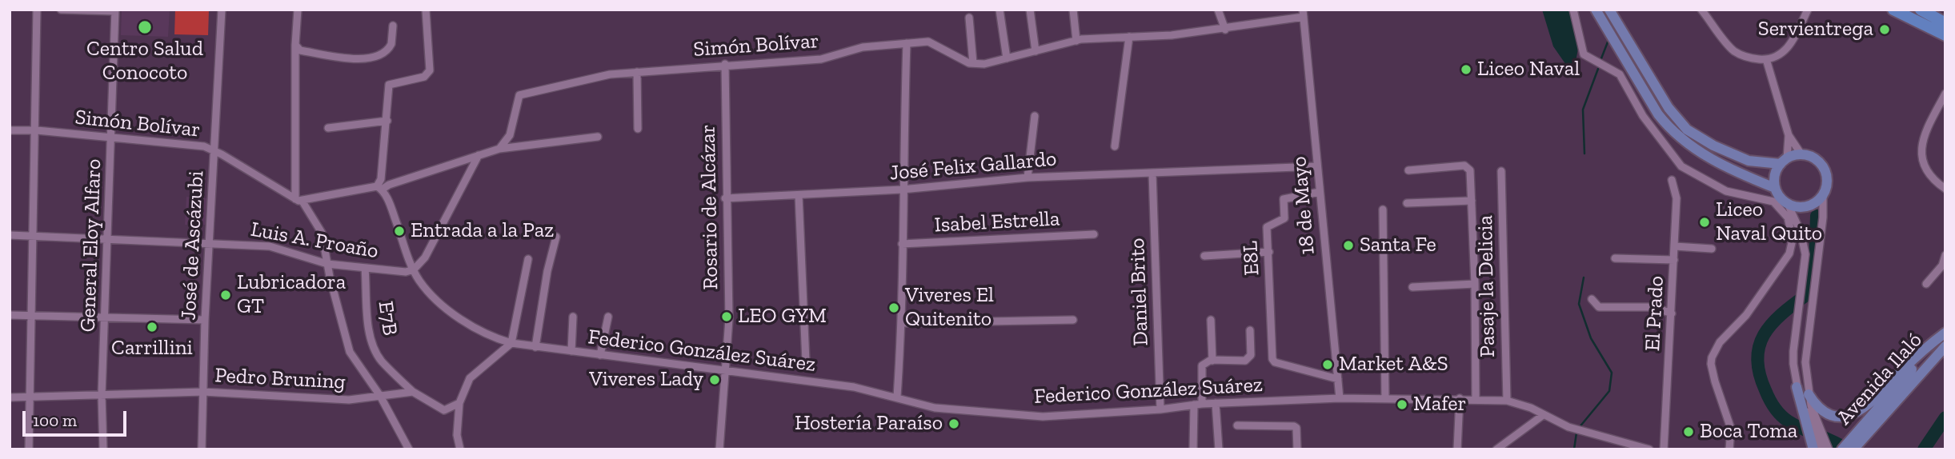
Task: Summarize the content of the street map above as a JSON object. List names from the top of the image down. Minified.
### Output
{"streets":{"main road":["Avenida Ilaló"],"street":["Simón Bolívar","José Felix Gallardo","18 de Mayo","Rosario de Alcázar","Isabel Estrella","Luis A. Proaño","General Eloy Alfaro","José de Ascázubi","E8L","Pasaje la Delicia","Daniel Brito","El Prado","E7B","Federico González Suárez","Pedro Bruning"]},"crossings":[["Simón Bolívar","Rosario de Alcázar"],["Simón Bolívar","General Eloy Alfaro"],["Simón Bolívar","José de Ascázubi"],["José Felix Gallardo","18 de Mayo"],["José Felix Gallardo","Rosario de Alcázar"],["José Felix Gallardo","Daniel Brito"],["18 de Mayo","E8L"],["18 de Mayo","Federico González Suárez"],["Rosario de Alcázar","Federico González Suárez"],["Luis A. Proaño","General Eloy Alfaro"],["Luis A. Proaño","José de Ascázubi"],["Luis A. Proaño","E7B"],["Luis A. Proaño","Federico González Suárez"],["General Eloy Alfaro","Pedro Bruning"],["José de Ascázubi","Pedro Bruning"],["Pasaje la Delicia","Federico González Suárez"],["Daniel Brito","Federico González Suárez"],["E7B","Pedro Bruning"]],"places":["Centro Salud Conocoto","Servientrega","Liceo Naval","Liceo Naval Quito","Entrada a la Paz","Santa Fe","Lubricadora GT","Viveres El Quitenito","LEO GYM","Carrillini","Market A&S","Viveres Lady","Mafer","Hostería Paraíso","Boca Toma"],"scale_bar":"100 m"}
